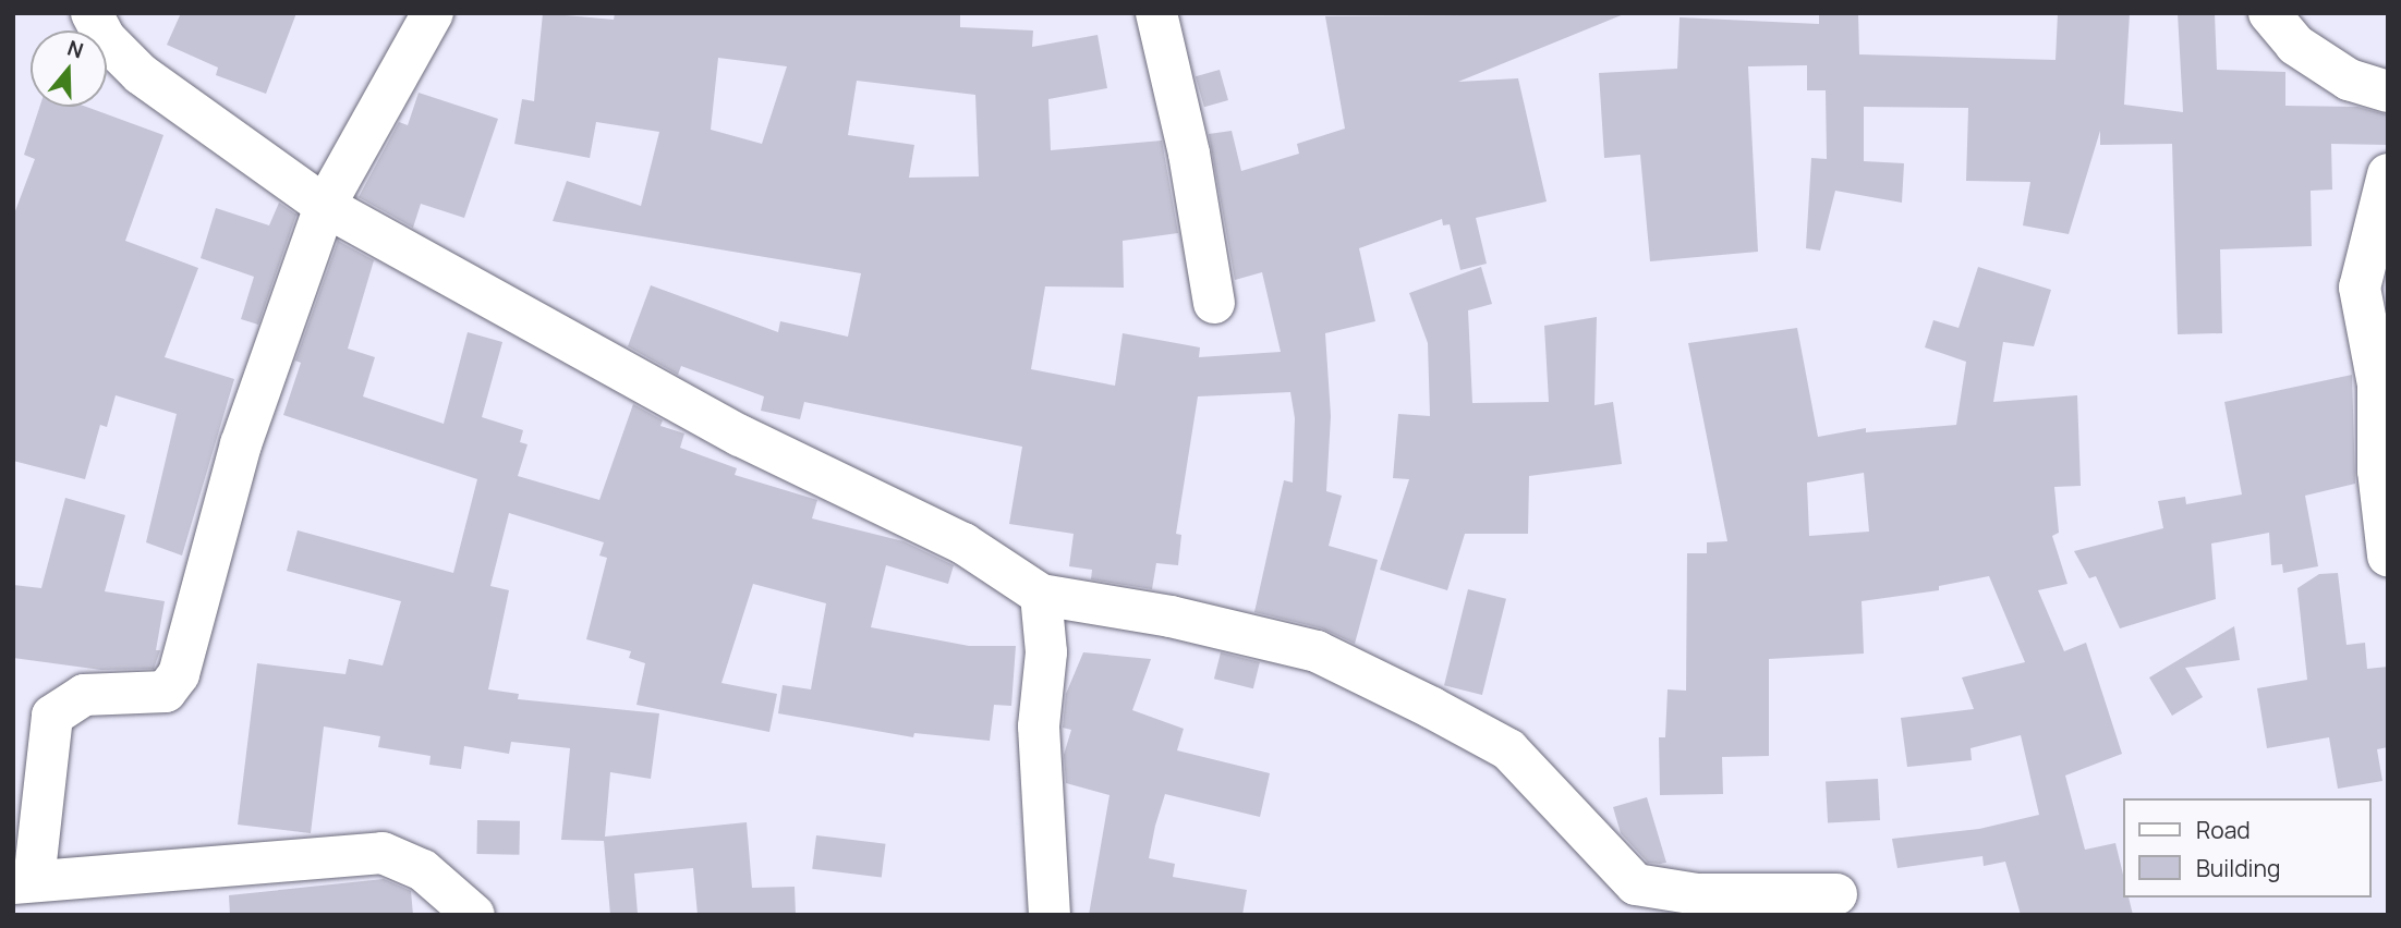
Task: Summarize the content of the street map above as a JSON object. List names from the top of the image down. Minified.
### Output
{"legend":["Road","Building"],"north":"top"}
